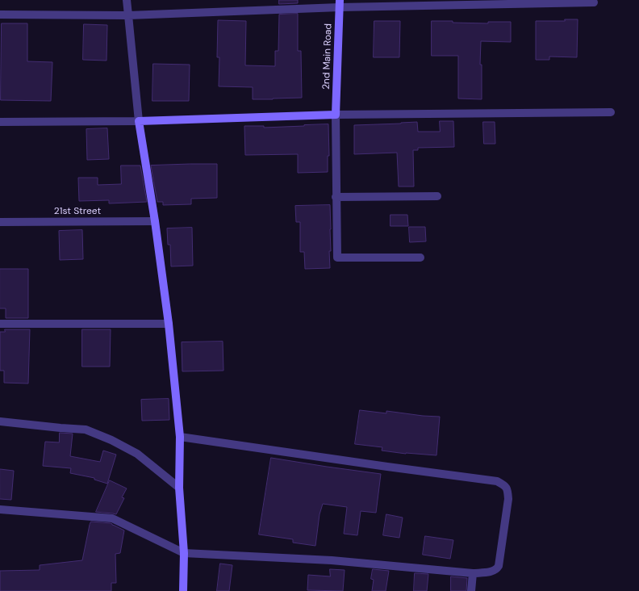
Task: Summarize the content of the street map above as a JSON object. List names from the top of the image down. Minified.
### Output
{"streets":{"street":["2nd Main Road","21st Street"]}}
